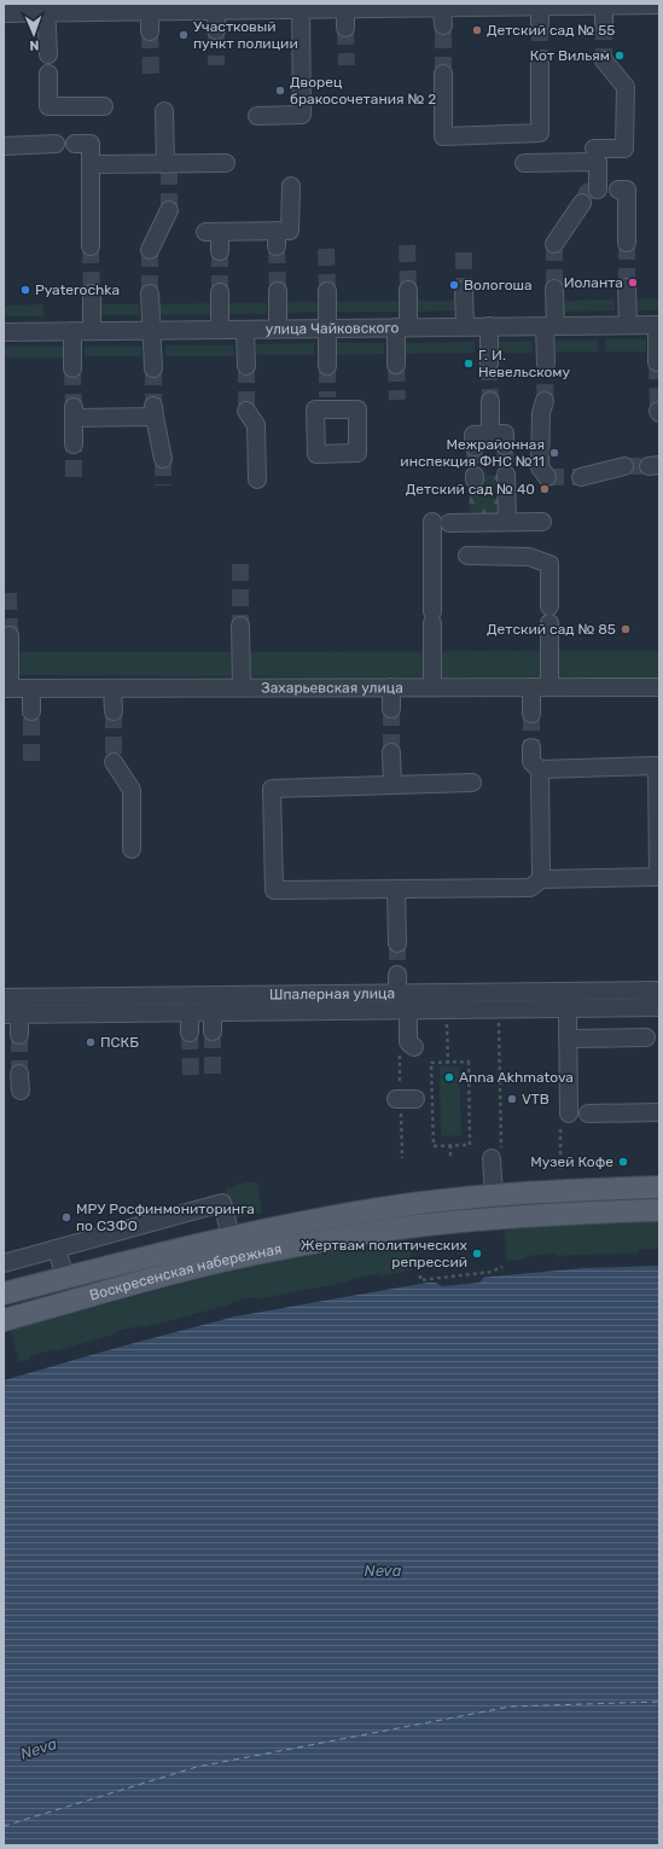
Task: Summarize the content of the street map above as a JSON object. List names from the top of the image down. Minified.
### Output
{"streets":{"main road":["Воскресенская набережная"],"street":["улица Чайковского","Захарьевская улица","Шпалерная улица"]},"water":["Neva"],"places":["Детский сад № 55","Участковый пункт полиции","Кот Вильям","Дворец бракосочетания № 2","Иоланта","Вологоша","Pyaterochka","Г. И. Невельскому","Межрайонная инспекция ФНС №11","Детский сад № 40","Детский сад № 85","ПСКБ","Anna Akhmatova","VTB","Музей Кофе","МРУ Росфинмониторинга по СЗФО","Жертвам политических репрессий"],"north":"bottom"}
